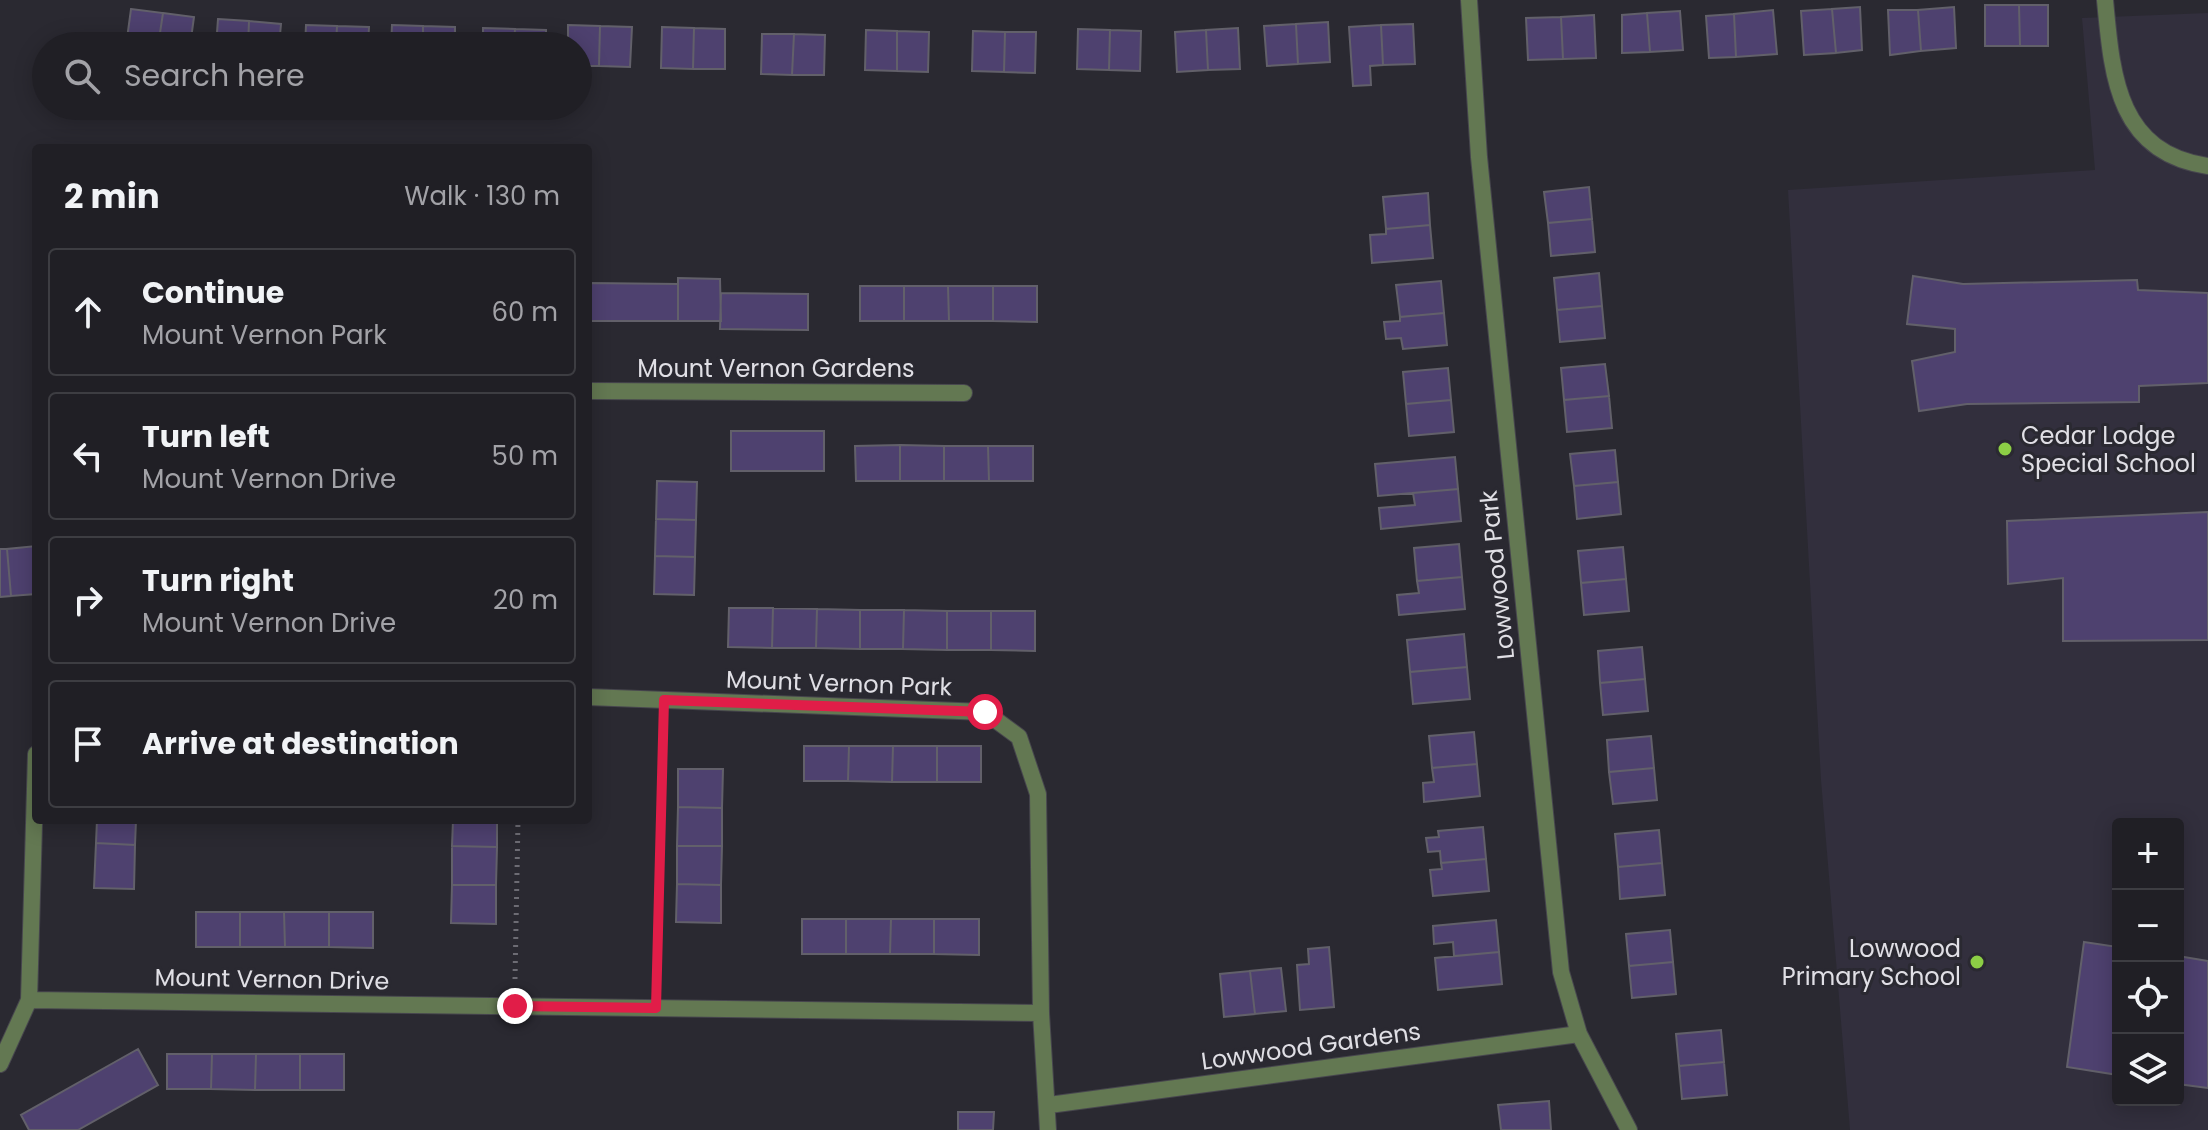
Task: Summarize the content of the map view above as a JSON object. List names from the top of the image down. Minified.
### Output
{"streets":{"street":["Mount Vernon Gardens","Lowwood Park","Mount Vernon Park","Mount Vernon Drive","Lowwood Gardens"]},"crossings":[["Lowwood Park","Lowwood Gardens"],["Mount Vernon Park","Mount Vernon Drive"],["Mount Vernon Park","Lowwood Gardens"]],"places":["Cedar Lodge Special School","Lowwood Primary School"],"page":{"search":"Search here","heading":["2 min","Walk · 130 m"],"list":[["Continue","Mount Vernon Park","60 m"],["Turn left","Mount Vernon Drive","50 m"],["Turn right","Mount Vernon Drive","20 m"],"Arrive at destination"],"map_buttons":["+","−"]}}
